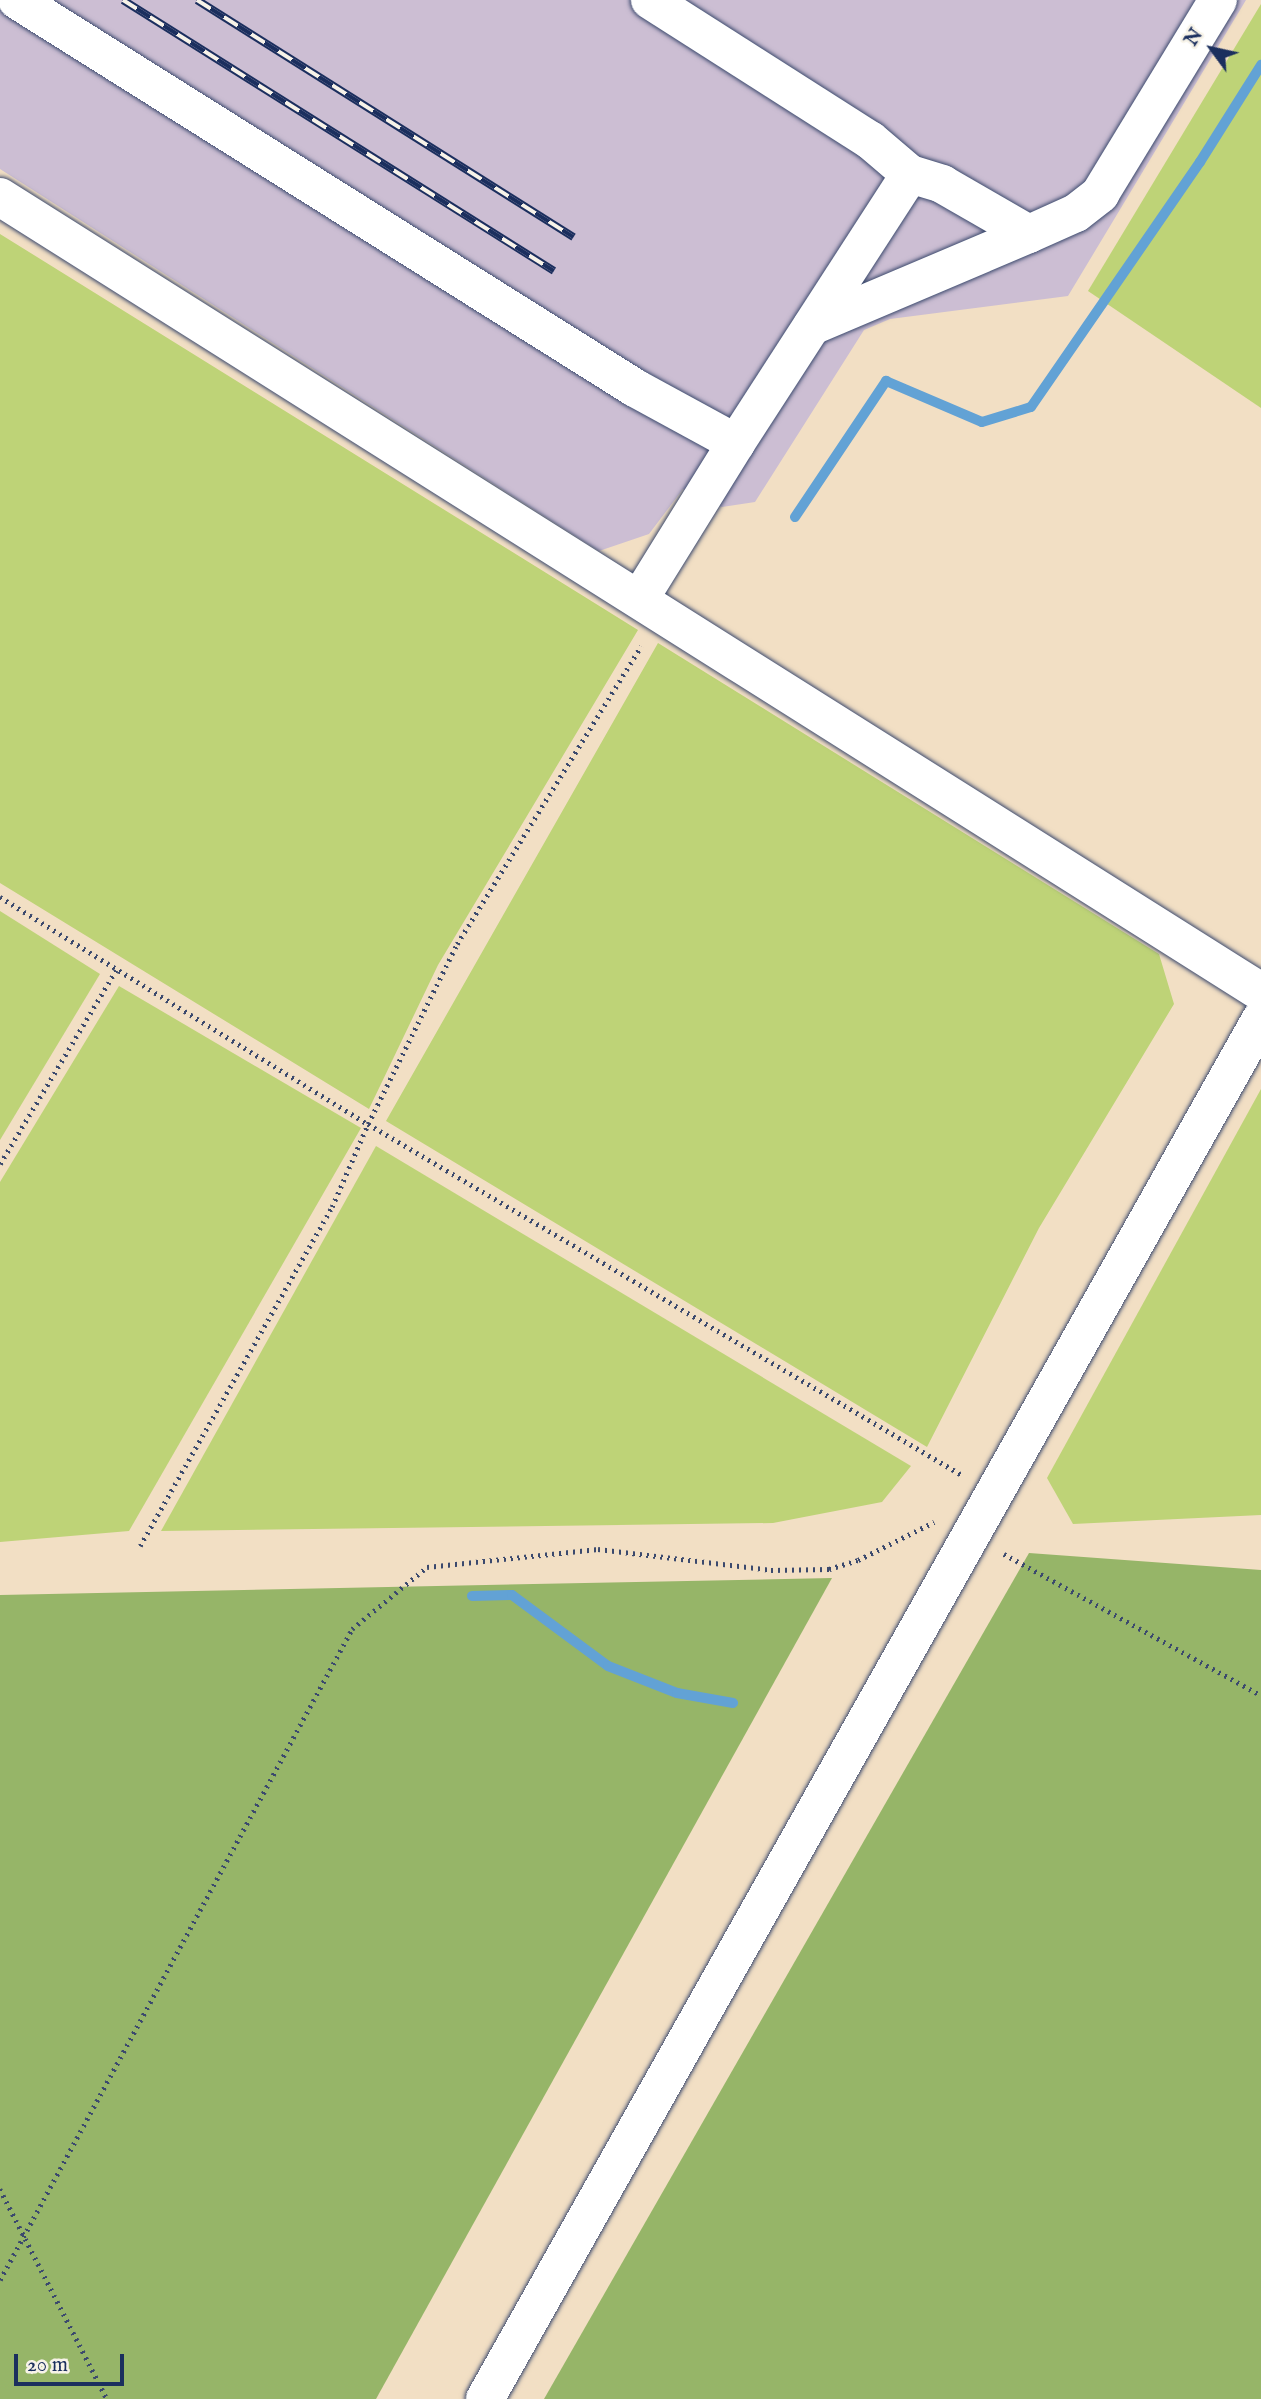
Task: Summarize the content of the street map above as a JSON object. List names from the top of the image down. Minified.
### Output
{"scale_bar":"20 m","north":"top left"}
